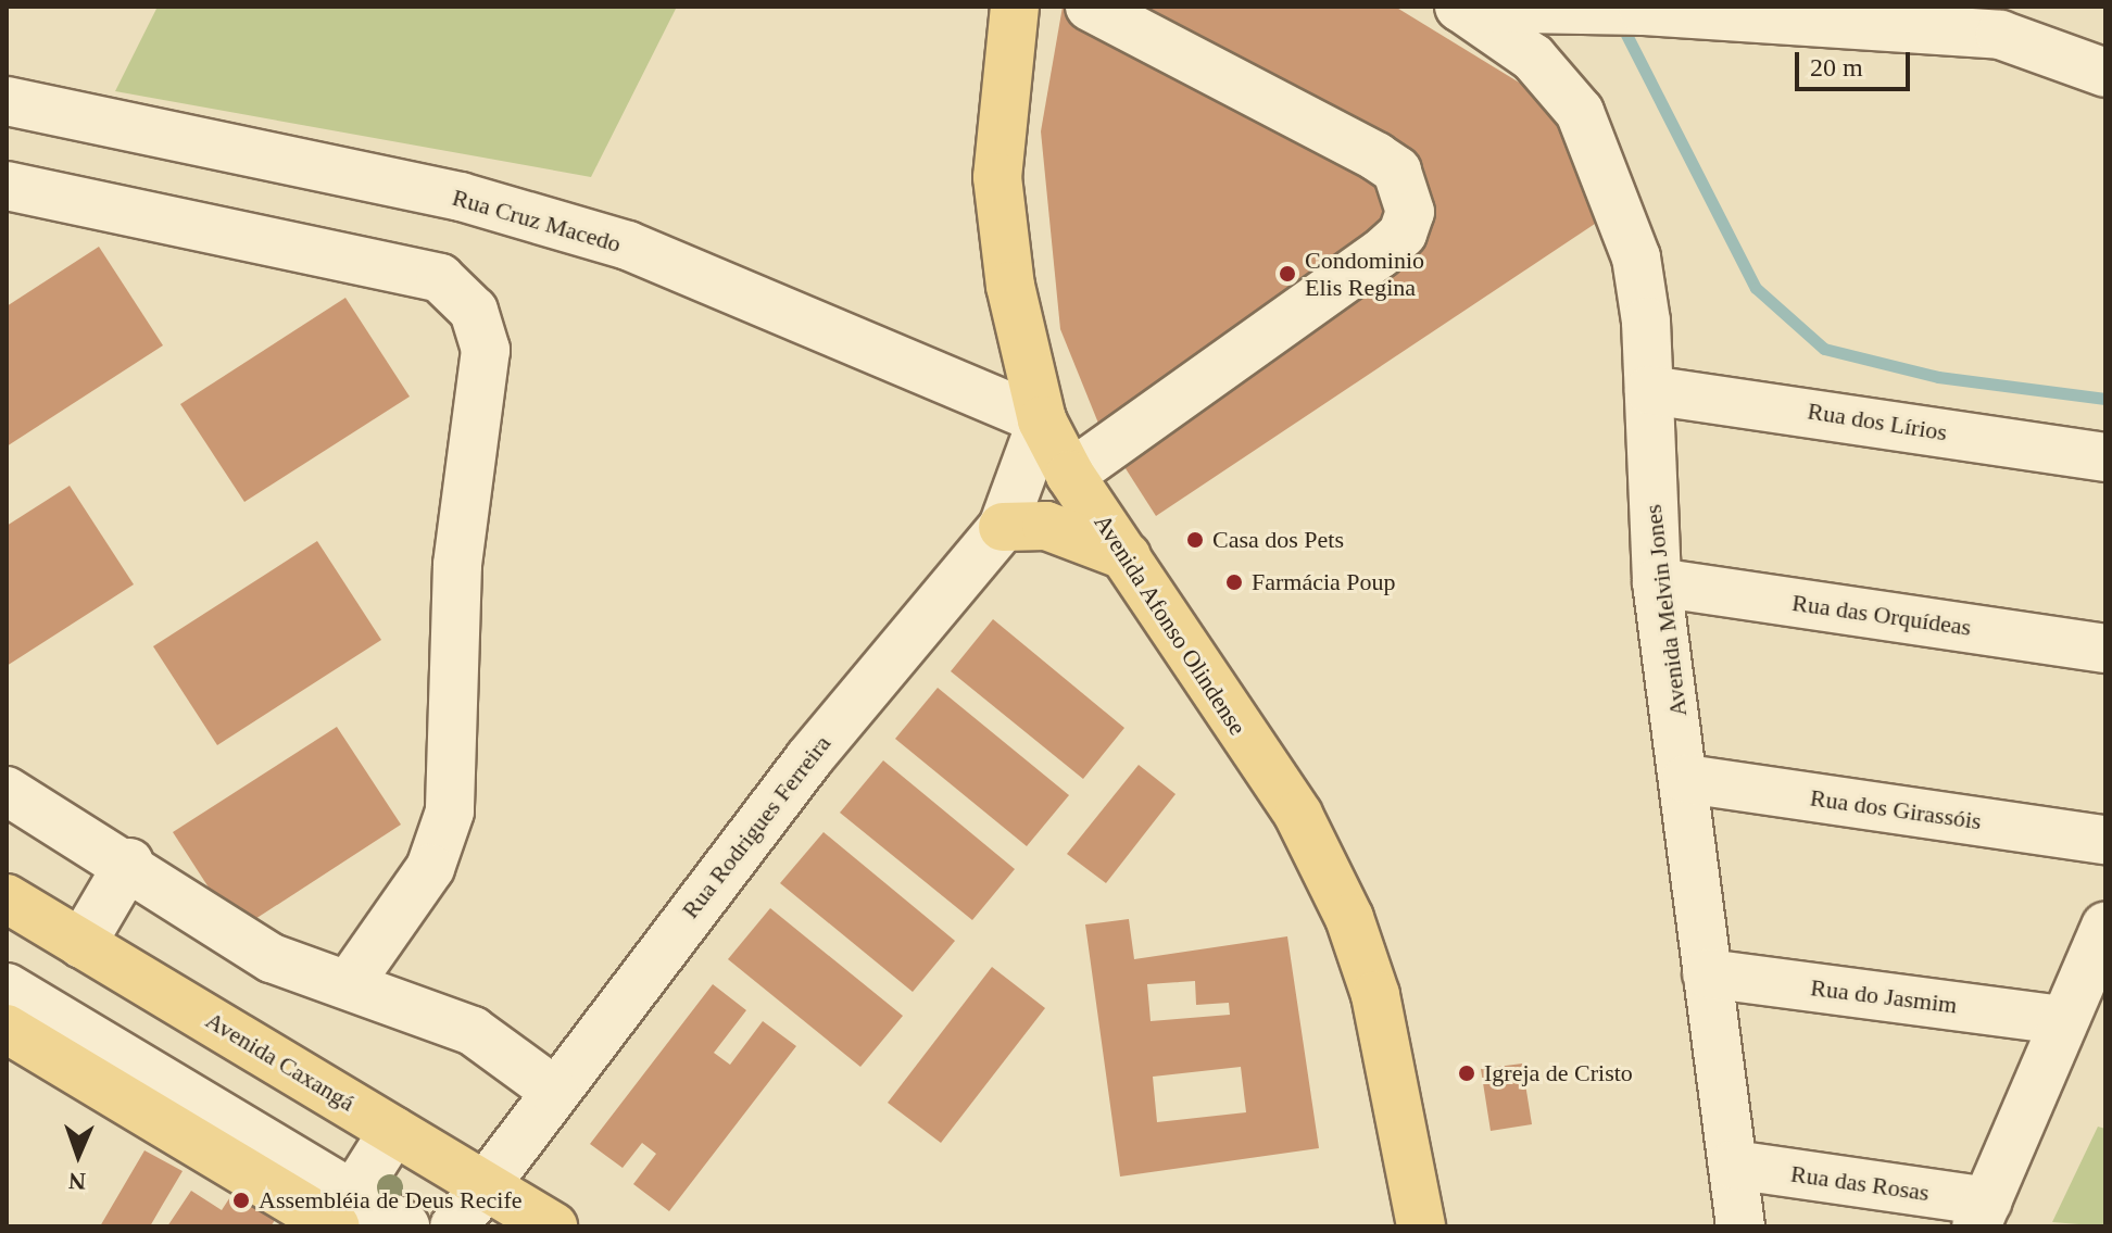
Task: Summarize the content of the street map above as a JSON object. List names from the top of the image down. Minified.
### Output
{"streets":{"main road":["Avenida Afonso Olindense","Avenida Caxangá"],"street":["Rua Cruz Macedo","Rua dos Lírios","Avenida Melvin Jones","Rua das Orquídeas","Rua dos Girassóis","Rua Rodrigues Ferreira","Rua do Jasmim","Rua das Rosas"]},"crossings":[["Rua Cruz Macedo","Avenida Afonso Olindense"],["Rua Cruz Macedo","Rua Rodrigues Ferreira"],["Rua dos Lírios","Avenida Melvin Jones"],["Avenida Melvin Jones","Rua das Orquídeas"],["Avenida Melvin Jones","Rua dos Girassóis"],["Avenida Melvin Jones","Rua do Jasmim"],["Avenida Melvin Jones","Rua das Rosas"],["Avenida Afonso Olindense","Rua Rodrigues Ferreira"],["Rua Rodrigues Ferreira","Avenida Caxangá"]],"places":["Condominio Elis Regina","Casa dos Pets","Farmácia Poup","Igreja de Cristo","Assembléia de Deus Recife"],"scale_bar":"20 m","north":"bottom"}
